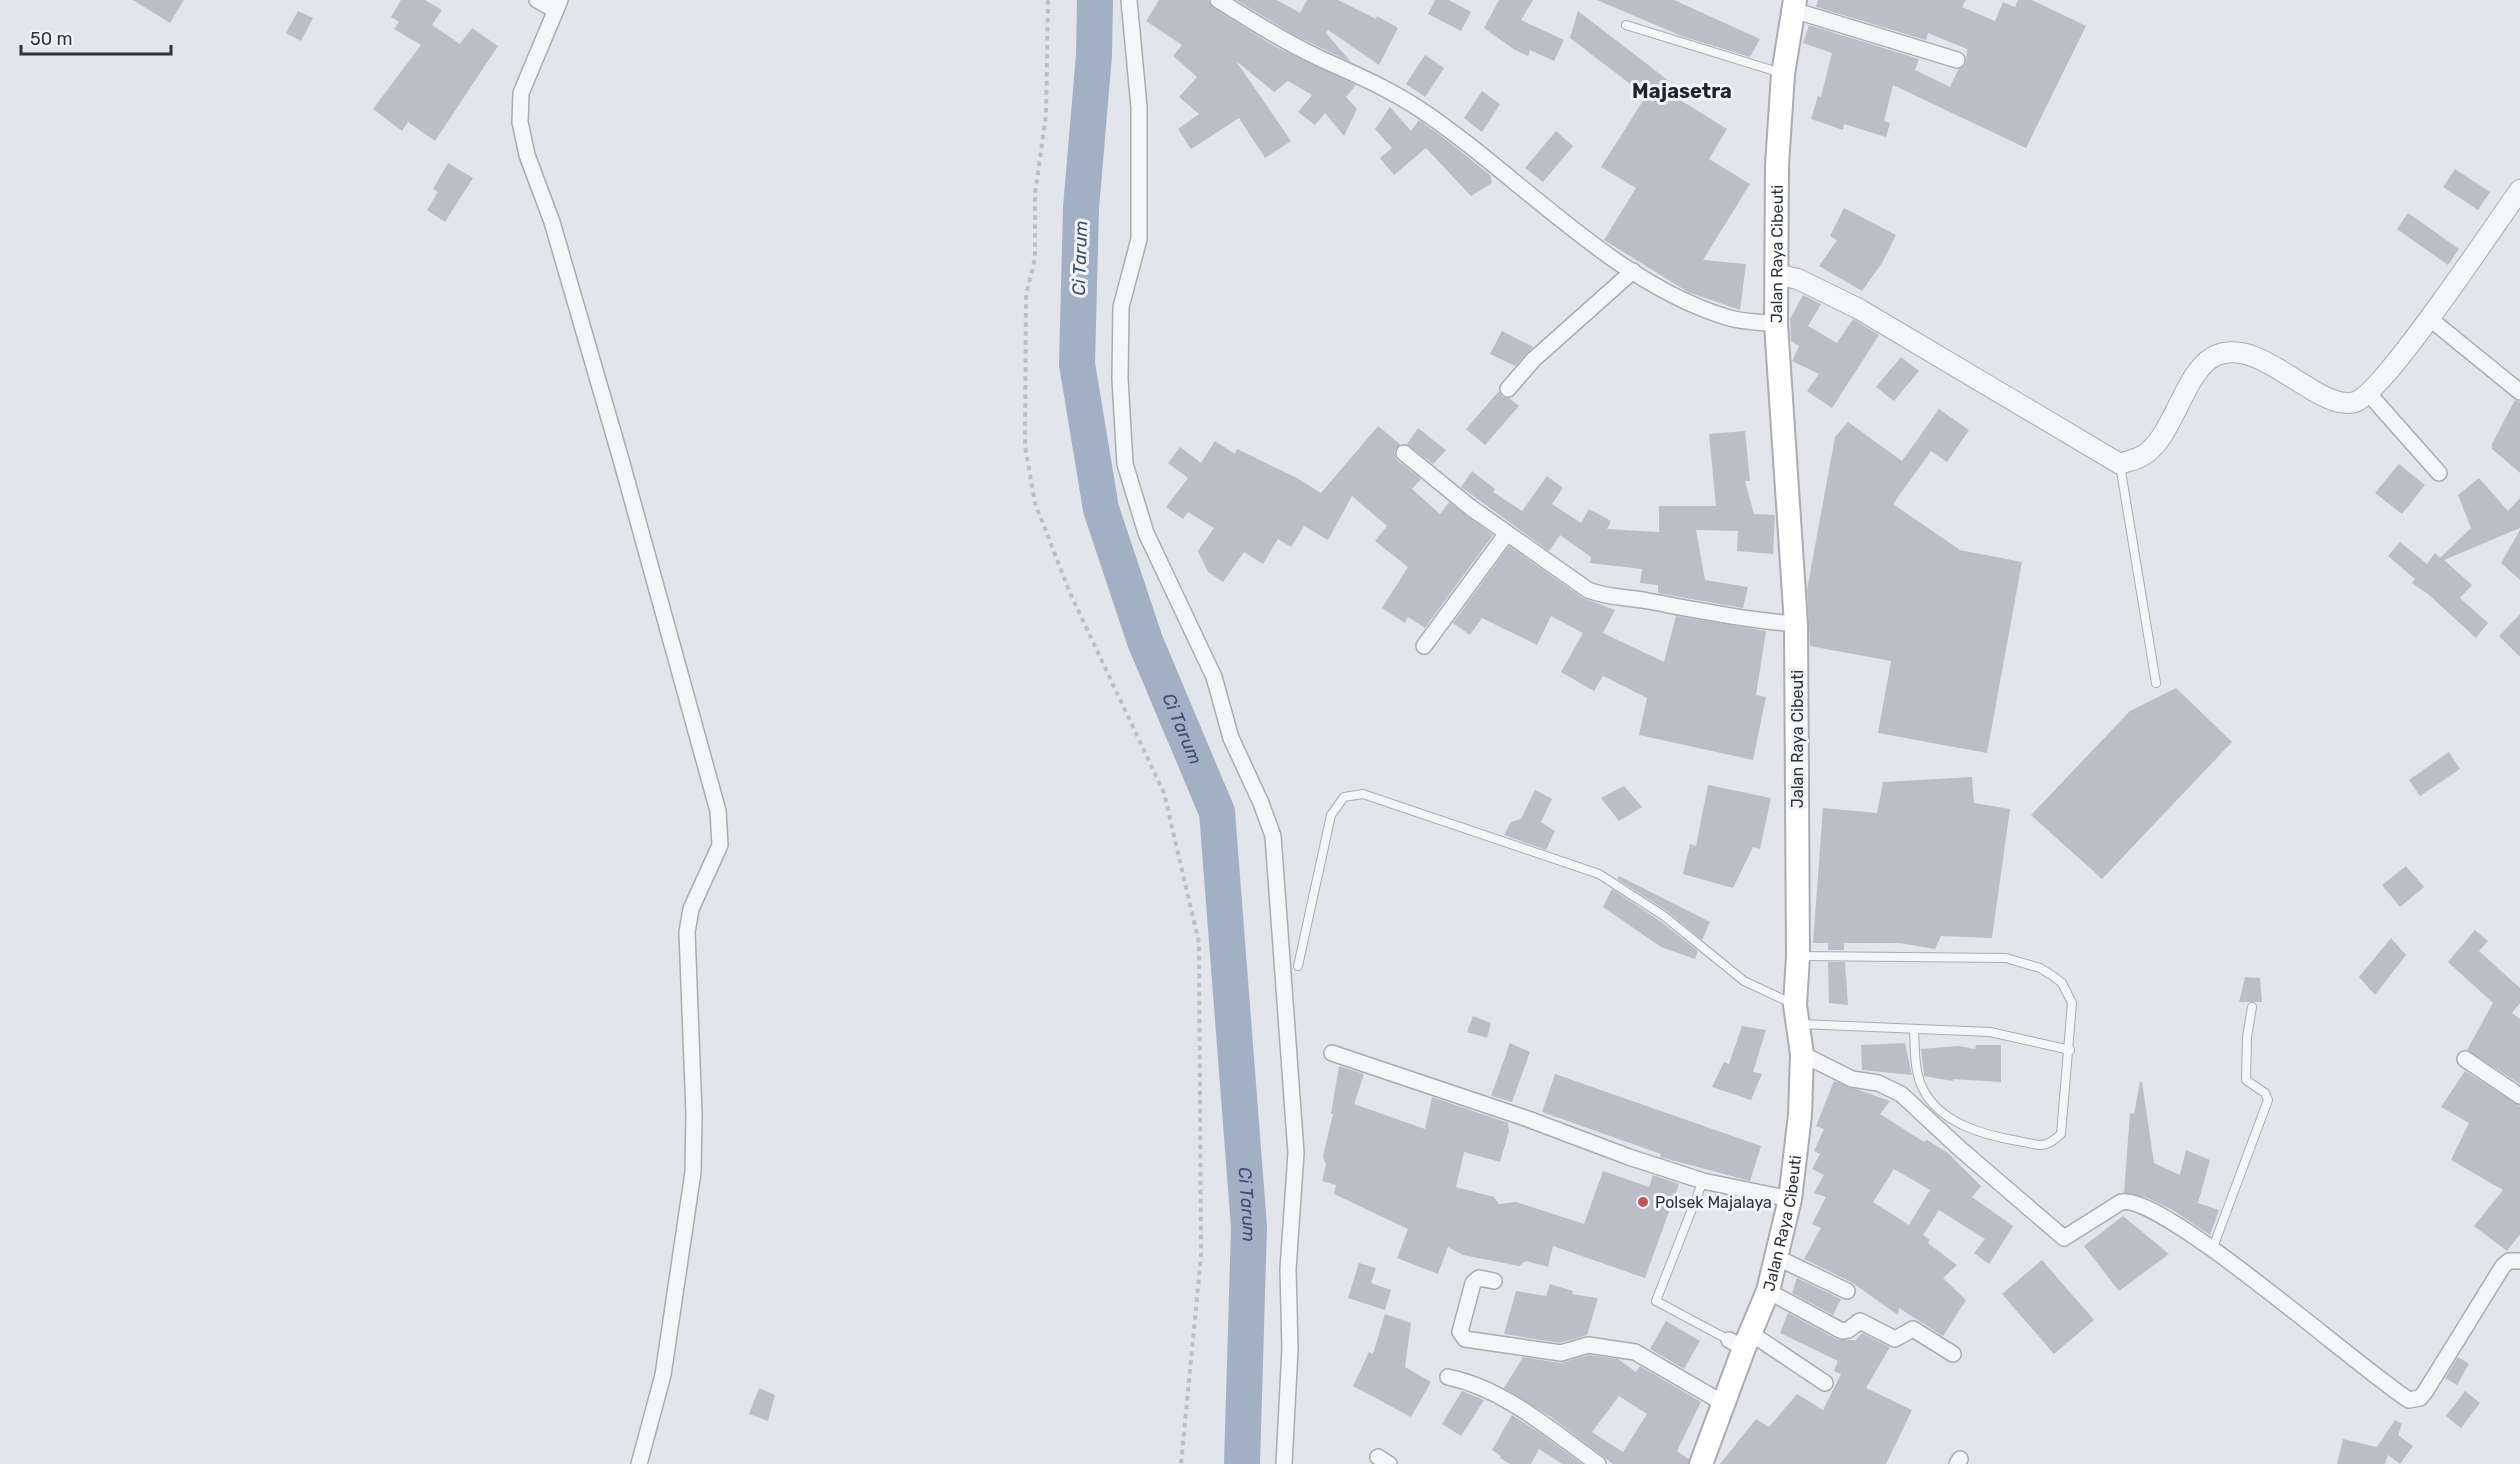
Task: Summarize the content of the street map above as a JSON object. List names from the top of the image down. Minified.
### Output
{"streets":{"main road":["Jalan Raya Cibeuti"]},"districts":["Majasetra"],"water":["Ci Tarum"],"places":["Polsek Majalaya"],"scale_bar":"50 m"}
